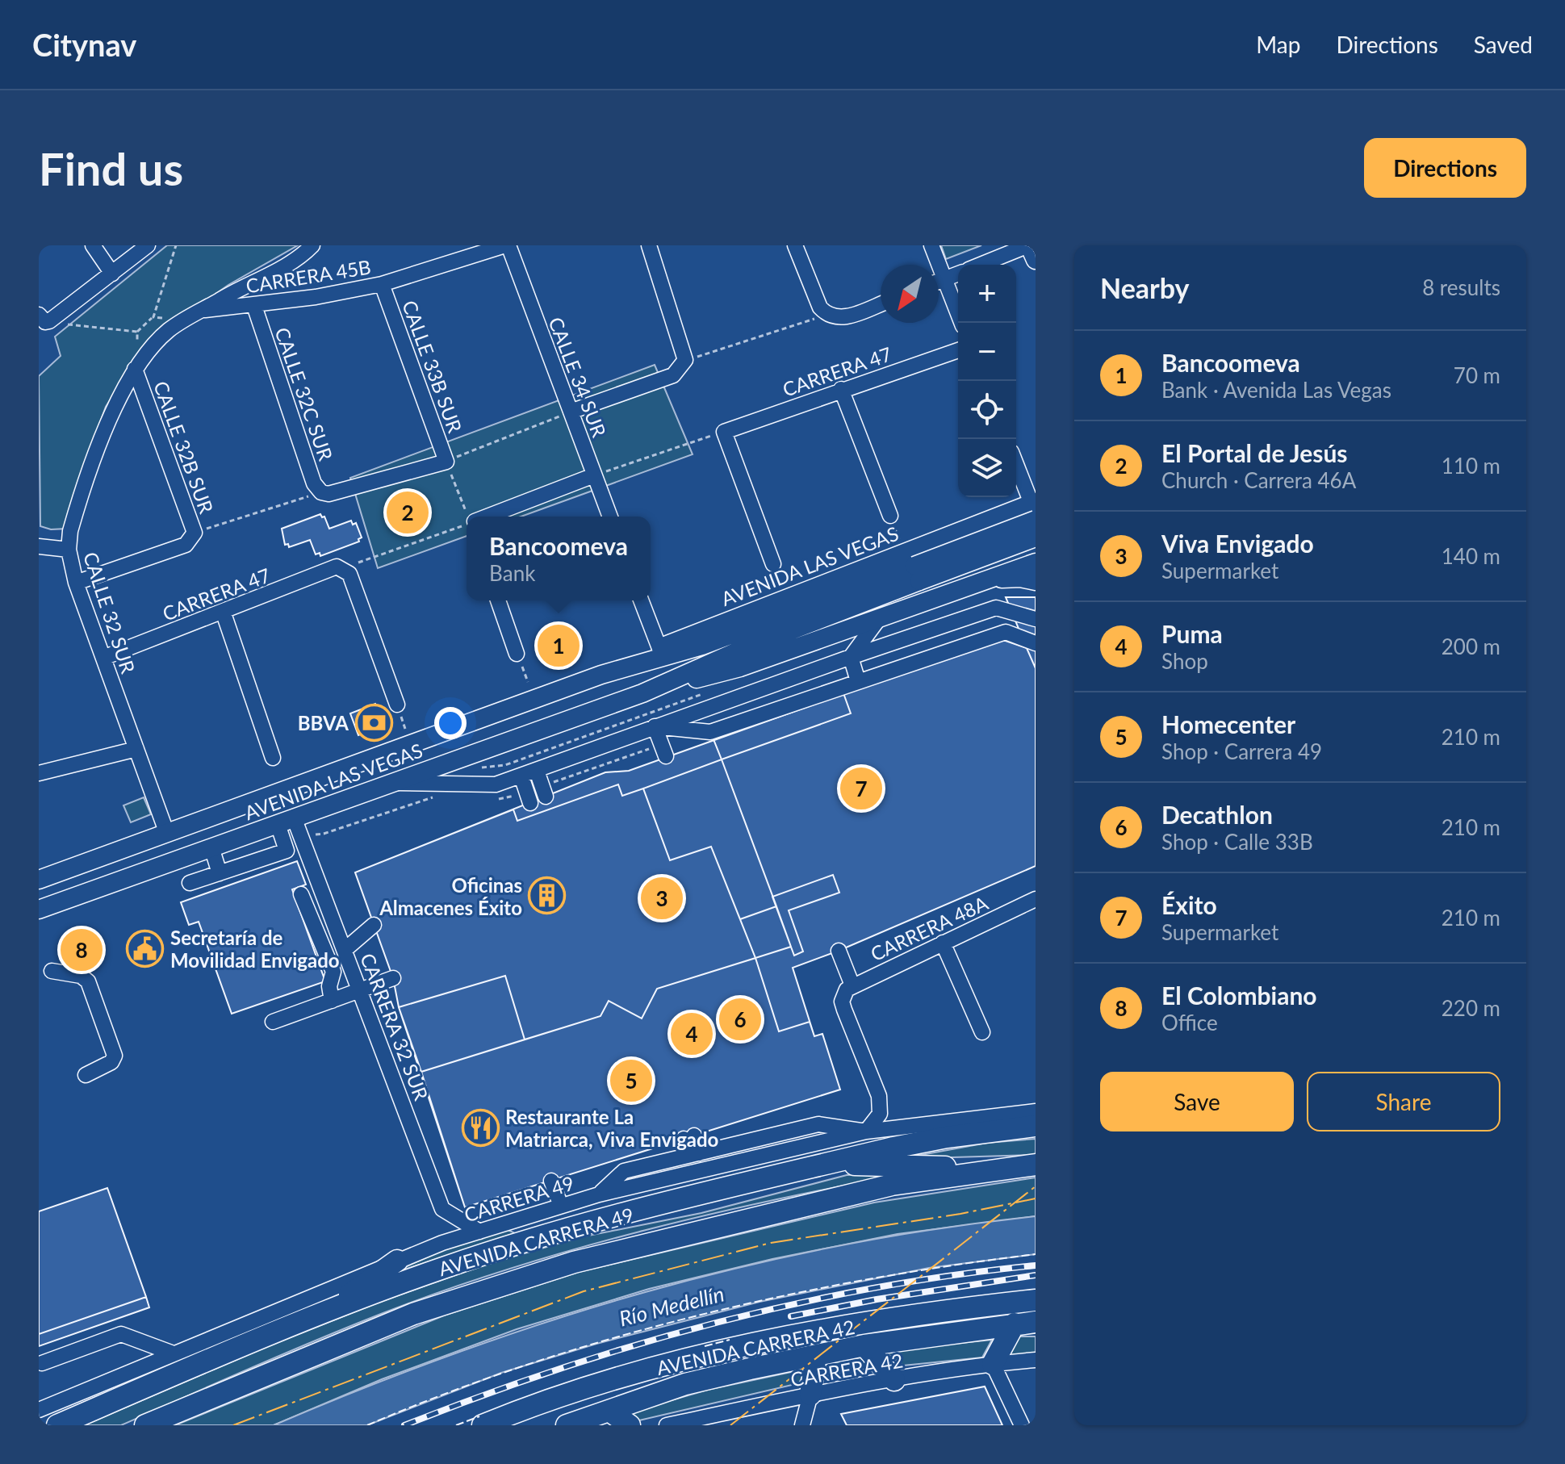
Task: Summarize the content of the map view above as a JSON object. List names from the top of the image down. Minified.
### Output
{"streets":{"highway":["AVENIDA CARRERA 49","AVENIDA CARRERA 42"],"main road":["AVENIDA LAS VEGAS"],"street":["CARRERA 45B","CALLE 33B SUR","CARRERA 47","CALLE 34 SUR","CALLE 32C SUR","CALLE 32B SUR","CALLE 32 SUR","CARRERA 48A","CARRERA 32 SUR","CARRERA 49","CARRERA 42"]},"crossings":[["CARRERA 45B","CALLE 33B SUR"],["CARRERA 45B","CALLE 34 SUR"],["CARRERA 45B","CALLE 32C SUR"],["CARRERA 45B","CALLE 32B SUR"],["CARRERA 45B","CALLE 32 SUR"],["CARRERA 47","CALLE 32 SUR"],["CALLE 32B SUR","CALLE 32 SUR"],["AVENIDA LAS VEGAS","CALLE 32 SUR"],["AVENIDA LAS VEGAS","CARRERA 32 SUR"],["CARRERA 32 SUR","CARRERA 49"]],"water":["Río Medellín"],"places":{"bank":["BBVA"],"building":["Oficinas Almacenes Éxito"],"public building":["Secretaría de Movilidad Envigado"],"restaurant":["Restaurante La Matriarca, Viva Envigado"]},"north":"bottom left","page":{"header":"Citynav","nav":["Map","Directions","Saved"],"buttons":["Directions",["Save","Share"]],"title":"Find us","heading":["Nearby","8 results"],"map_buttons":["+","−"],"list":[{"mark":"1","name":"Bancoomeva","note":"Bank · Avenida Las Vegas","value":"70 m"},{"mark":"2","name":"El Portal de Jesús","note":"Church · Carrera 46A","value":"110 m"},{"mark":"3","name":"Viva Envigado","note":"Supermarket","value":"140 m"},{"mark":"4","name":"Puma","note":"Shop","value":"200 m"},{"mark":"5","name":"Homecenter","note":"Shop · Carrera 49","value":"210 m"},{"mark":"6","name":"Decathlon","note":"Shop · Calle 33B","value":"210 m"},{"mark":"7","name":"Éxito","note":"Supermarket","value":"210 m"},{"mark":"8","name":"El Colombiano","note":"Office","value":"220 m"}],"pins":["2","1","7","3","8","6","4","5"],"popup":["Bancoomeva","Bank"]}}
